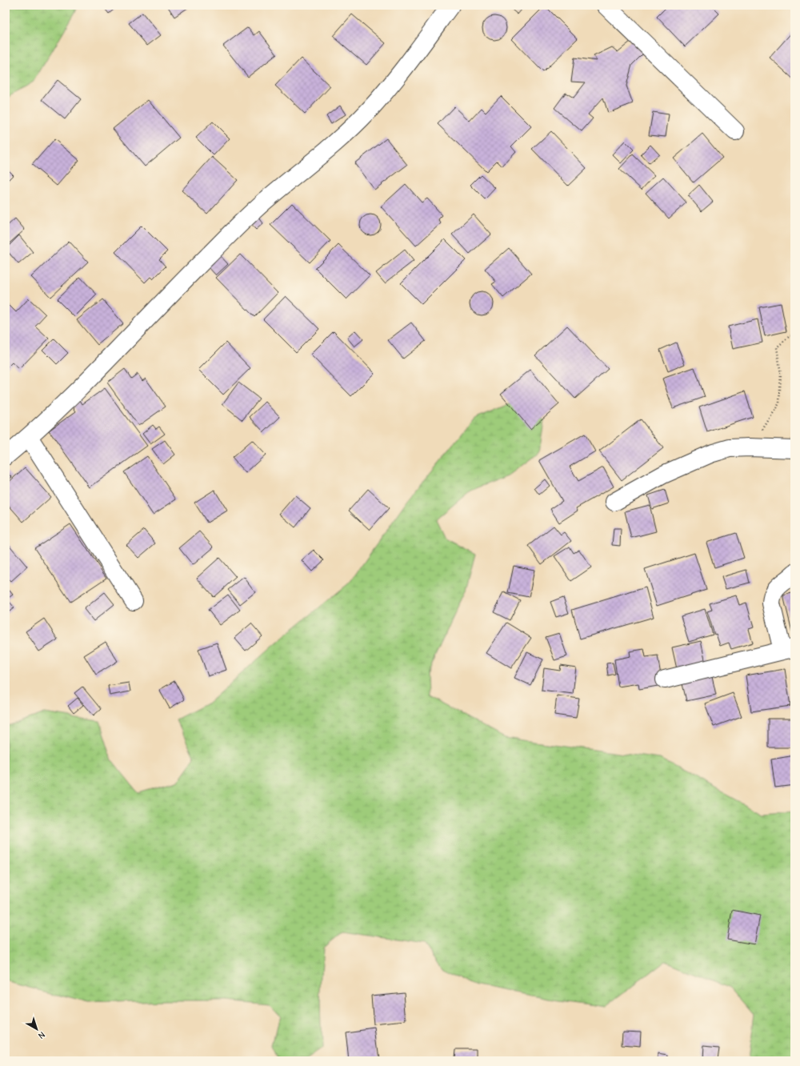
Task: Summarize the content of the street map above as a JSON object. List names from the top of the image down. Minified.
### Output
{"north":"bottom right"}
